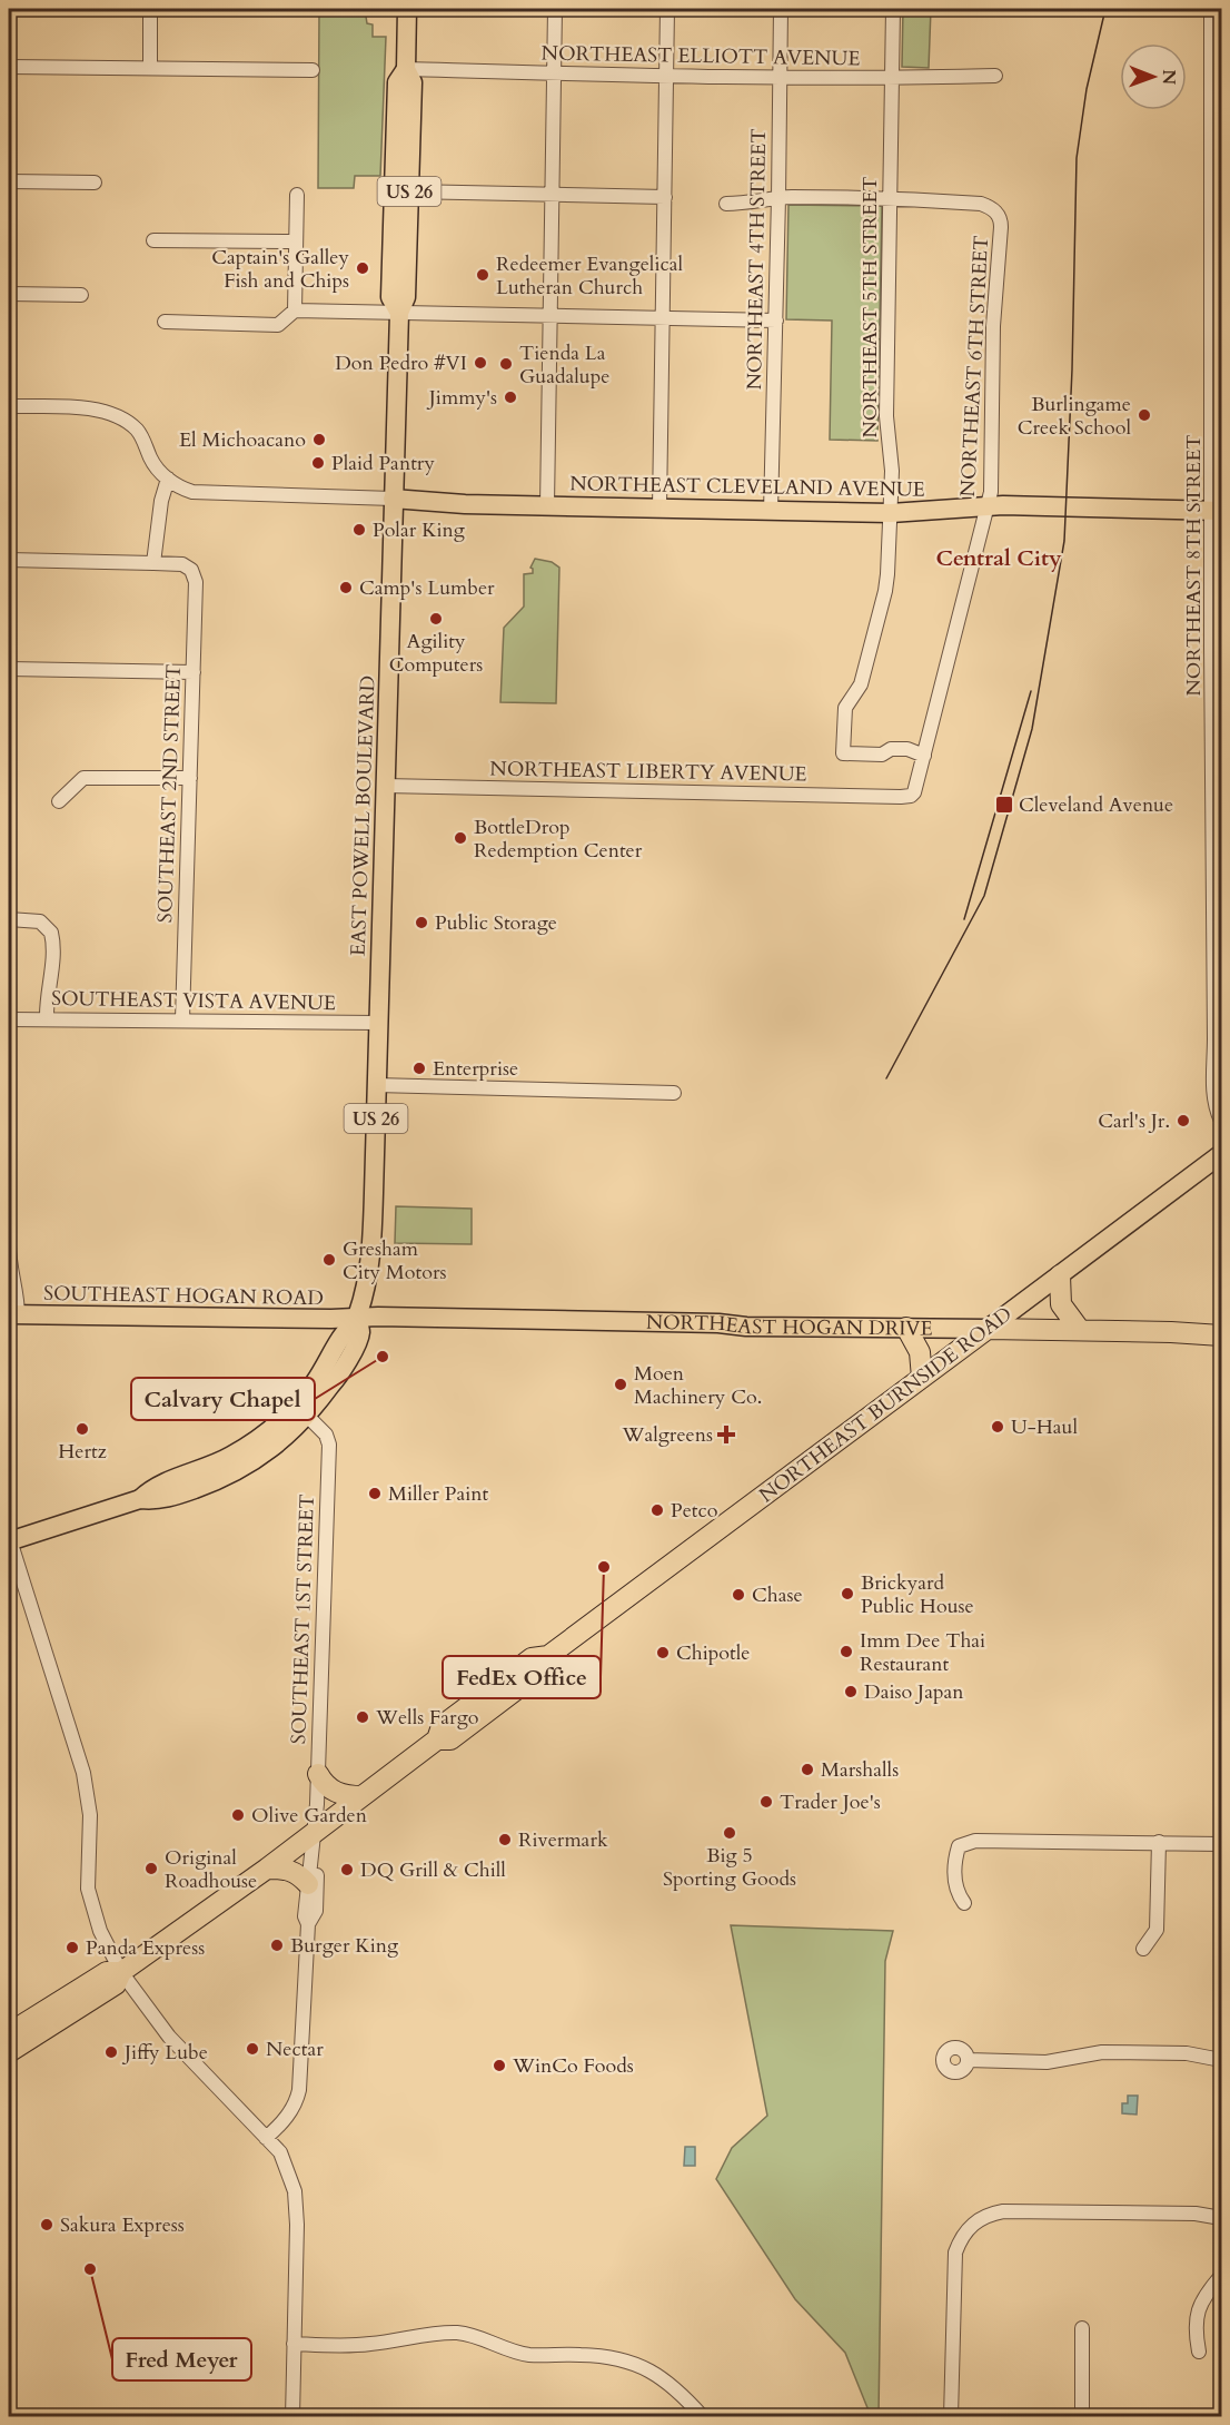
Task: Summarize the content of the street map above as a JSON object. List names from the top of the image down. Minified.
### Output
{"streets":{"highway":["NORTHEAST HOGAN DRIVE","NORTHEAST BURNSIDE ROAD"],"main road":["US 26","NORTHEAST CLEVELAND AVENUE","EAST POWELL BOULEVARD","SOUTHEAST HOGAN ROAD"],"street":["NORTHEAST ELLIOTT AVENUE","NORTHEAST 4TH STREET","NORTHEAST 5TH STREET","NORTHEAST 6TH STREET","NORTHEAST 8TH STREET","NORTHEAST LIBERTY AVENUE","SOUTHEAST 2ND STREET","SOUTHEAST VISTA AVENUE","SOUTHEAST 1ST STREET"]},"crossings":[["NORTHEAST ELLIOTT AVENUE","NORTHEAST 4TH STREET"],["NORTHEAST ELLIOTT AVENUE","NORTHEAST 5TH STREET"],["NORTHEAST ELLIOTT AVENUE","EAST POWELL BOULEVARD"],["NORTHEAST 4TH STREET","NORTHEAST CLEVELAND AVENUE"],["NORTHEAST 5TH STREET","NORTHEAST 6TH STREET"],["NORTHEAST 5TH STREET","NORTHEAST CLEVELAND AVENUE"],["NORTHEAST 6TH STREET","NORTHEAST CLEVELAND AVENUE"],["NORTHEAST 6TH STREET","NORTHEAST LIBERTY AVENUE"],["NORTHEAST CLEVELAND AVENUE","NORTHEAST 8TH STREET"],["NORTHEAST CLEVELAND AVENUE","EAST POWELL BOULEVARD"],["NORTHEAST LIBERTY AVENUE","EAST POWELL BOULEVARD"],["SOUTHEAST 2ND STREET","SOUTHEAST VISTA AVENUE"],["EAST POWELL BOULEVARD","SOUTHEAST VISTA AVENUE"],["EAST POWELL BOULEVARD","SOUTHEAST HOGAN ROAD"],["EAST POWELL BOULEVARD","NORTHEAST HOGAN DRIVE"],["EAST POWELL BOULEVARD","SOUTHEAST 1ST STREET"],["SOUTHEAST HOGAN ROAD","NORTHEAST HOGAN DRIVE"],["NORTHEAST HOGAN DRIVE","NORTHEAST BURNSIDE ROAD"],["NORTHEAST BURNSIDE ROAD","SOUTHEAST 1ST STREET"]],"districts":["Central City"],"places":{"other":["Captain's Galley Fish and Chips","Redeemer Evangelical Lutheran Church","Don Pedro #VI","Tienda La Guadalupe","Jimmy's","Burlingame Creek School","El Michoacano","Plaid Pantry","Polar King","Camp's Lumber","Agility Computers","BottleDrop Redemption Center","Public Storage","Enterprise","Carl's Jr.","Gresham City Motors","Calvary Chapel","Moen Machinery Co.","U-Haul","Hertz","Miller Paint","Petco","FedEx Office","Brickyard Public House","Chase","Imm Dee Thai Restaurant","Chipotle","Daiso Japan","Wells Fargo","Marshalls","Trader Joe's","Olive Garden","Big 5 Sporting Goods","Rivermark","Original Roadhouse","DQ Grill & Chill","Burger King","Panda Express","Nectar","Jiffy Lube","WinCo Foods","Sakura Express","Fred Meyer"],"transit":["Cleveland Avenue"],"health":["Walgreens"]},"north":"right"}
